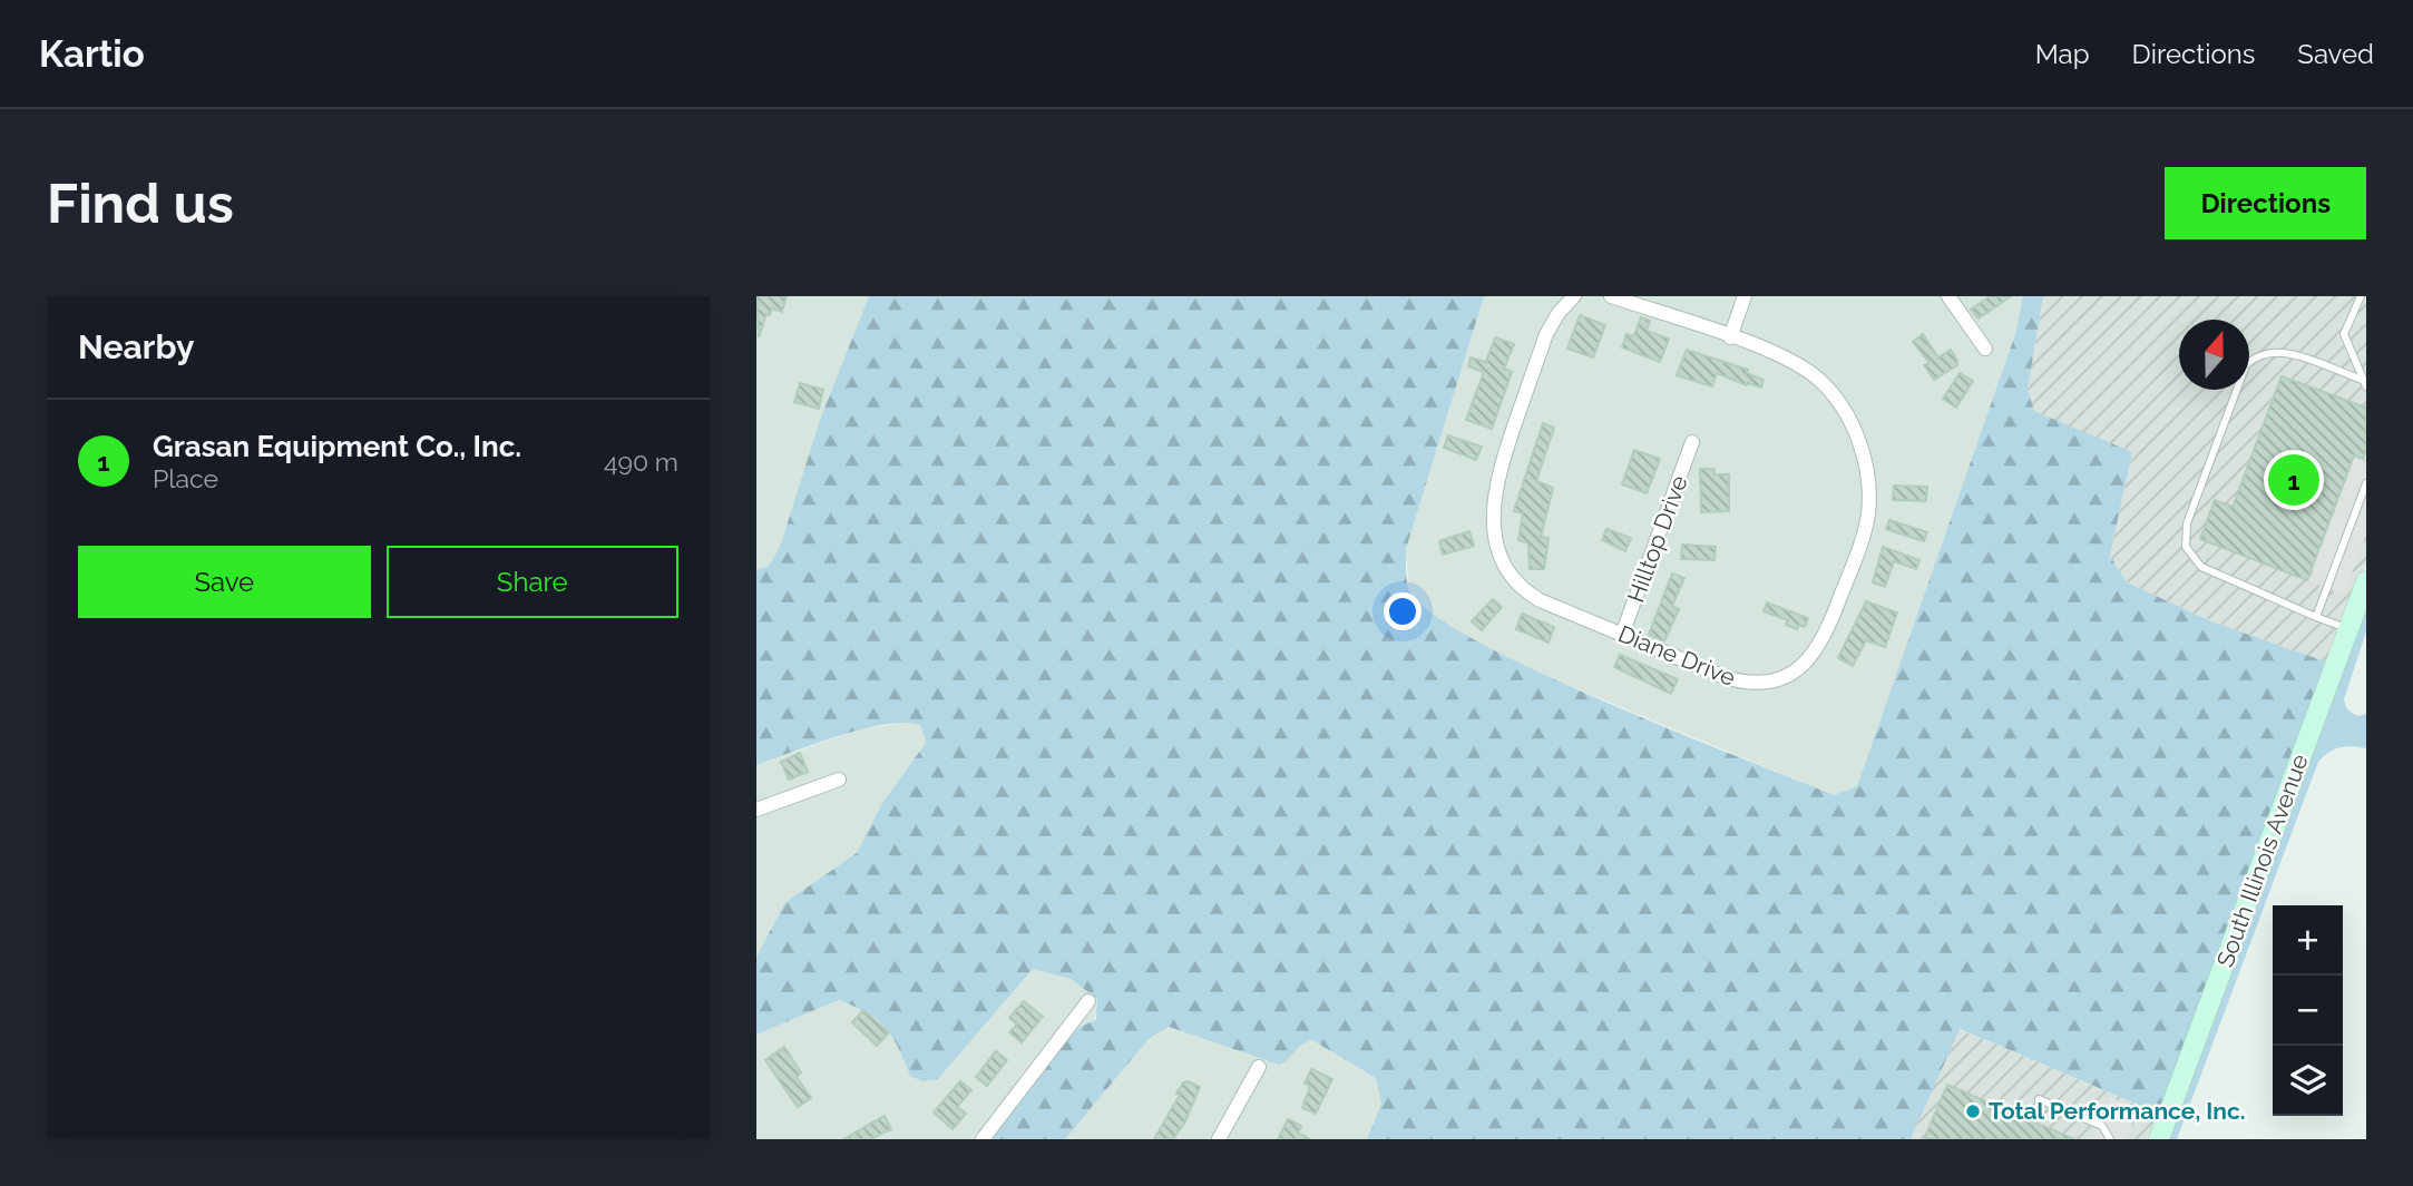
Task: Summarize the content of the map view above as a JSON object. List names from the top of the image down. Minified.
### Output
{"streets":{"main road":["South Illinois Avenue"],"street":["Hilltop Drive","Diane Drive"]},"crossings":[["Hilltop Drive","Diane Drive"]],"places":["Total Performance, Inc."],"north":"top","page":{"header":"Kartio","nav":["Map","Directions","Saved"],"buttons":["Directions",["Save","Share"]],"title":"Find us","heading":"Nearby","list":[{"mark":"1","name":"Grasan Equipment Co., Inc.","note":"Place","value":"490 m"}],"pins":"1","map_buttons":["+","−"]}}
